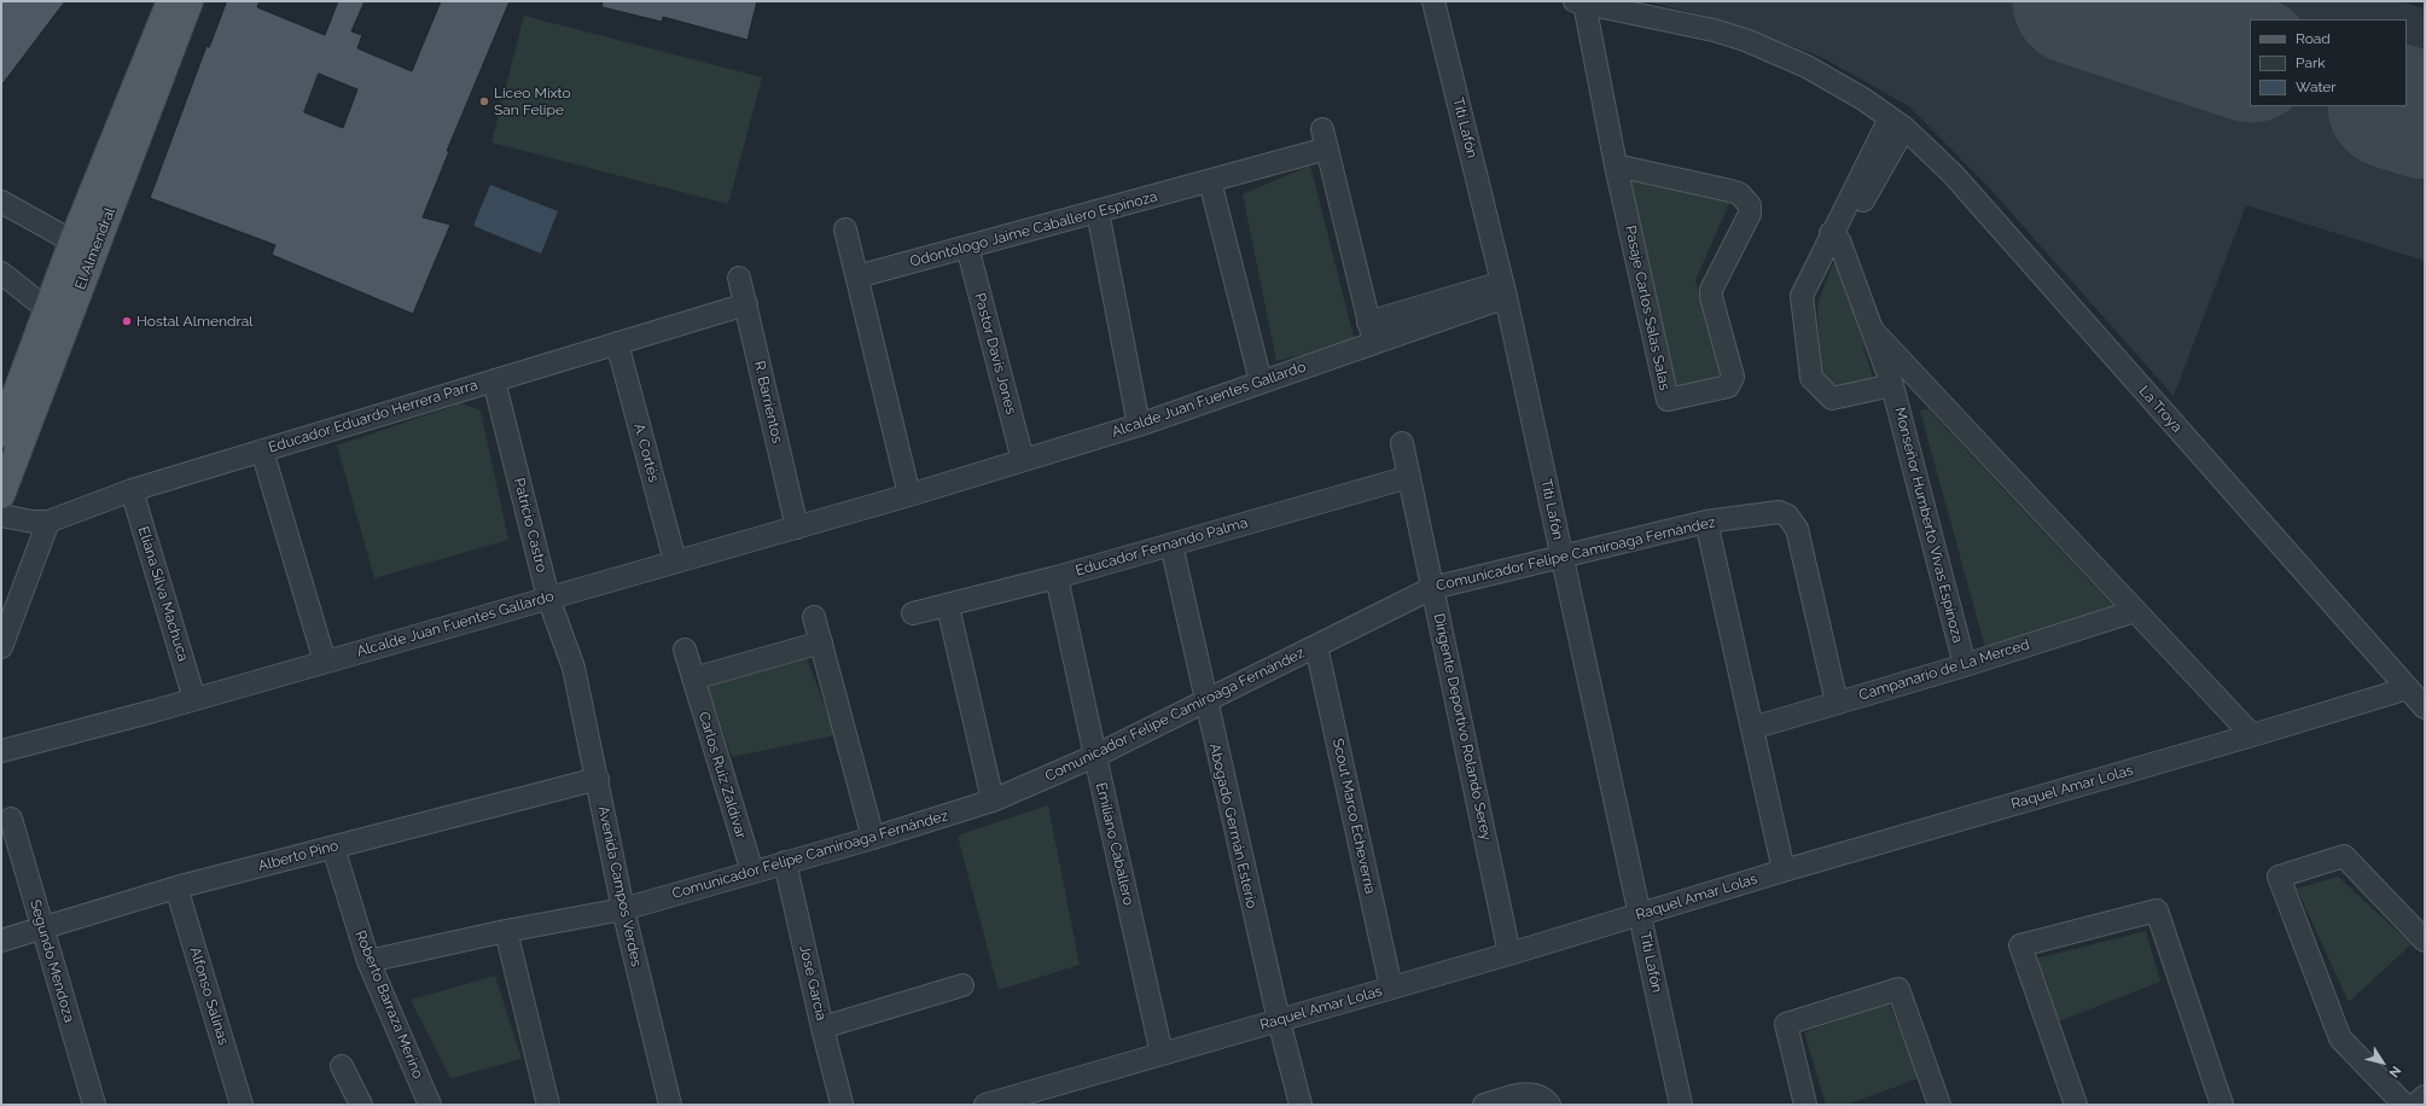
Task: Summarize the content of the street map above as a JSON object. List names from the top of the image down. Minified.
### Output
{"streets":{"main road":["El Almendral"],"street":["Titi Lafón","Odontólogo Jaime Caballero Espinoza","Pasaje Carlos Salas Salas","Pastor Davis Jones","Alcalde Juan Fuentes Gallardo","R. Barrientos","La Troya","Educador Eduardo Herrera Parra","A. Cortés","Patricio Castro","Monseñor Humberto Vivas Espinoza","Educador Fernando Palma","Comunicador Felipe Camiroaga Fernández","Eliana Silva Machuca","Campanario de La Merced","Dirigente Deportivo Rolando Serey","Carlos Ruiz Zaldívar","Raquel Amar Lolas","Scout Marco Echeverría","Abogado Germán Esterio","Emiliano Caballero","Alberto Pino","Avenida Campos Verdes","Segundo Mendoza","José García","Alfonso Salinas","Roberto Barraza Merino"]},"crossings":[["Titi Lafón","Alcalde Juan Fuentes Gallardo"],["Titi Lafón","Comunicador Felipe Camiroaga Fernández"],["Titi Lafón","Raquel Amar Lolas"],["Odontólogo Jaime Caballero Espinoza","Pastor Davis Jones"],["Odontólogo Jaime Caballero Espinoza","Alcalde Juan Fuentes Gallardo"],["Pasaje Carlos Salas Salas","La Troya"],["Pastor Davis Jones","Alcalde Juan Fuentes Gallardo"],["Alcalde Juan Fuentes Gallardo","R. Barrientos"],["Alcalde Juan Fuentes Gallardo","A. Cortés"],["Alcalde Juan Fuentes Gallardo","Patricio Castro"],["Alcalde Juan Fuentes Gallardo","Eliana Silva Machuca"],["R. Barrientos","Educador Eduardo Herrera Parra"],["La Troya","Raquel Amar Lolas"],["Educador Eduardo Herrera Parra","A. Cortés"],["Educador Eduardo Herrera Parra","Patricio Castro"],["Educador Eduardo Herrera Parra","Eliana Silva Machuca"],["Patricio Castro","Avenida Campos Verdes"],["Monseñor Humberto Vivas Espinoza","Campanario de La Merced"],["Educador Fernando Palma","Dirigente Deportivo Rolando Serey"],["Educador Fernando Palma","Abogado Germán Esterio"],["Educador Fernando Palma","Emiliano Caballero"],["Comunicador Felipe Camiroaga Fernández","Campanario de La Merced"],["Comunicador Felipe Camiroaga Fernández","Dirigente Deportivo Rolando Serey"],["Comunicador Felipe Camiroaga Fernández","Carlos Ruiz Zaldívar"],["Comunicador Felipe Camiroaga Fernández","Scout Marco Echeverría"],["Comunicador Felipe Camiroaga Fernández","Abogado Germán Esterio"],["Comunicador Felipe Camiroaga Fernández","Emiliano Caballero"],["Comunicador Felipe Camiroaga Fernández","Avenida Campos Verdes"],["Comunicador Felipe Camiroaga Fernández","José García"],["Comunicador Felipe Camiroaga Fernández","Roberto Barraza Merino"],["Dirigente Deportivo Rolando Serey","Raquel Amar Lolas"],["Raquel Amar Lolas","Scout Marco Echeverría"],["Raquel Amar Lolas","Abogado Germán Esterio"],["Raquel Amar Lolas","Emiliano Caballero"],["Alberto Pino","Avenida Campos Verdes"],["Alberto Pino","Segundo Mendoza"],["Alberto Pino","Alfonso Salinas"],["Alberto Pino","Roberto Barraza Merino"]],"places":["Liceo Mixto San Felipe","Hostal Almendral"],"legend":["Road","Park","Water"],"north":"bottom right"}
